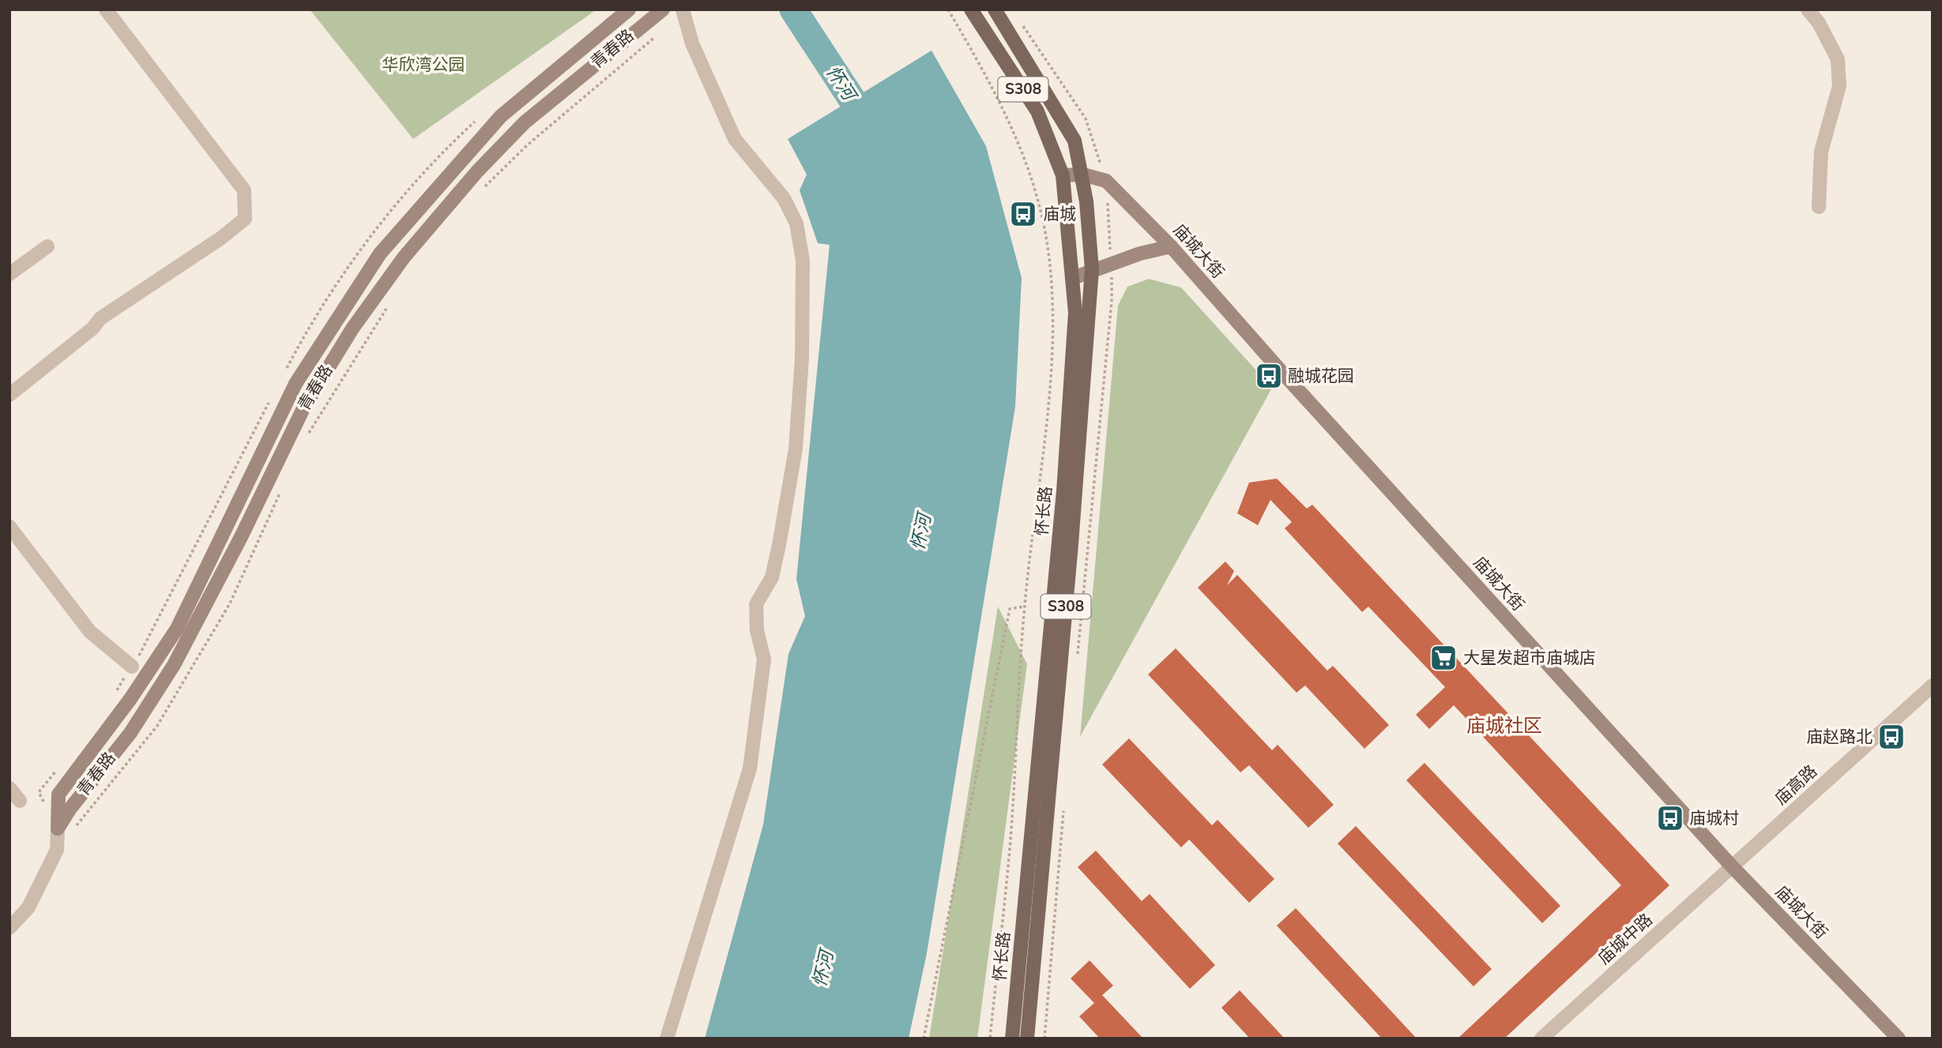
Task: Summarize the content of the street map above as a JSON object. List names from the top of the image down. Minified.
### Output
{"streets":{"main road":["青春路","S308","庙城大街","怀长路"],"street":["庙高路","庙城中路"]},"crossings":[["庙城大街","怀长路"],["庙城大街","庙高路"],["庙城大街","庙城中路"],["庙高路","庙城中路"]],"districts":["庙城社区"],"water":["怀河"],"parks":["华欣湾公园"],"places":{"bus stop":["庙城","融城花园","庙赵路北","庙城村"],"supermarket":["大星发超市庙城店"]}}
